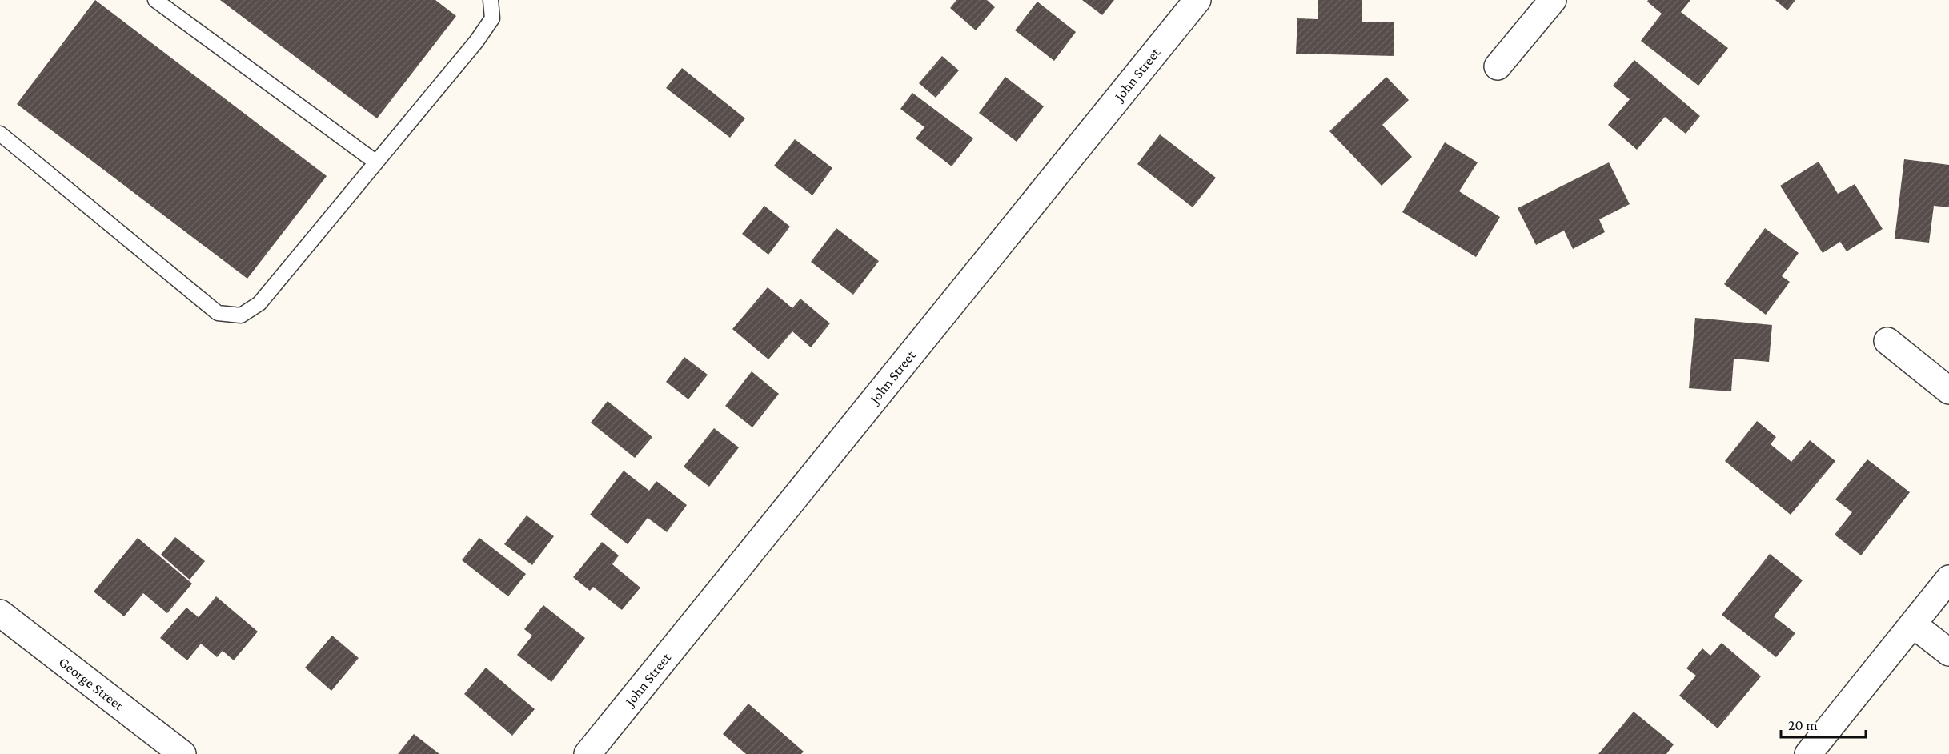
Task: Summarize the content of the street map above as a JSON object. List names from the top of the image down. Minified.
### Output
{"streets":{"street":["John Street","George Street"]},"scale_bar":"20 m"}
